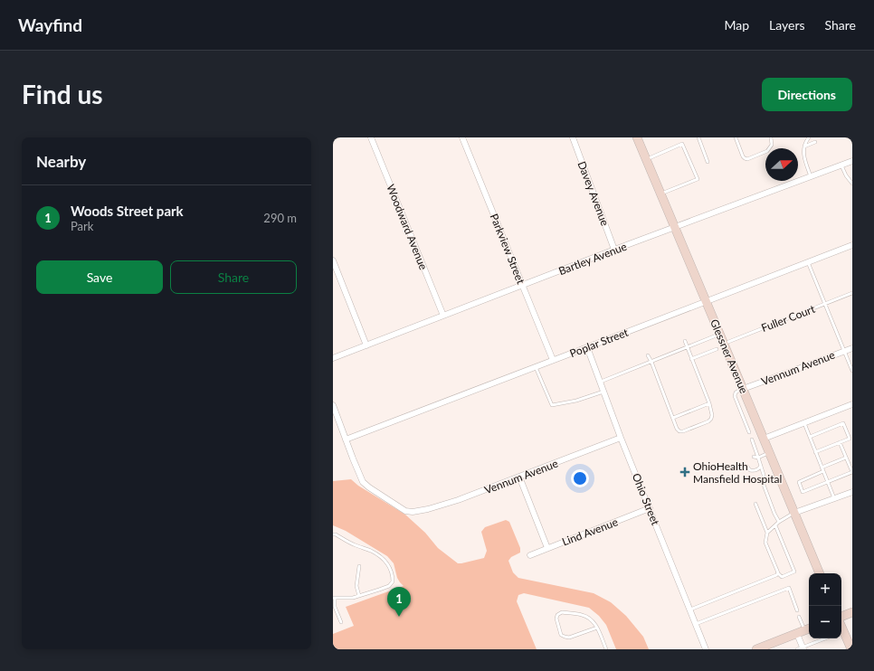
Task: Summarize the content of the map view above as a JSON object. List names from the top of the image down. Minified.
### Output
{"streets":{"street":["Davey Avenue","Woodward Avenue","Parkview Street","Bartley Avenue","Poplar Street","Glessner Avenue","Vennum Avenue","Ohio Street","Lind Avenue"],"lane":["Fuller Court"]},"crossings":[["Davey Avenue","Bartley Avenue"],["Woodward Avenue","Bartley Avenue"],["Parkview Street","Bartley Avenue"],["Parkview Street","Poplar Street"],["Bartley Avenue","Glessner Avenue"],["Fuller Court","Glessner Avenue"],["Poplar Street","Glessner Avenue"],["Poplar Street","Vennum Avenue"],["Poplar Street","Ohio Street"],["Glessner Avenue","Vennum Avenue"],["Vennum Avenue","Ohio Street"],["Ohio Street","Lind Avenue"]],"places":{"health":["OhioHealth Mansfield Hospital"]},"north":"right","page":{"header":"Wayfind","nav":["Map","Layers","Share"],"buttons":["Directions",["Save","Share"]],"title":"Find us","heading":"Nearby","list":[{"mark":"1","name":"Woods Street park","note":"Park","value":"290 m"}],"map_buttons":["+","−"],"pins":"1"}}
